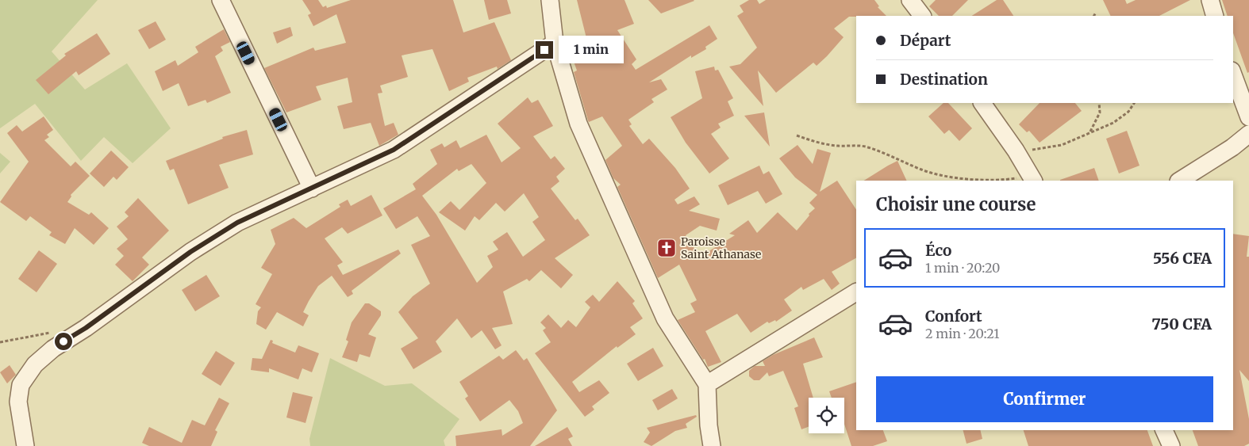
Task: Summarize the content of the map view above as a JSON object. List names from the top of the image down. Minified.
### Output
{"places":{"church":["Paroisse Saint Athanase"]},"page":{"banner":["Départ","Destination"],"bubble":"1 min","heading":"Choisir une course","list":[{"name":"Éco","note":"1 min · 20:20","value":"556 CFA"},{"name":"Confort","note":"2 min · 20:21","value":"750 CFA"}],"buttons":"Confirmer"}}
